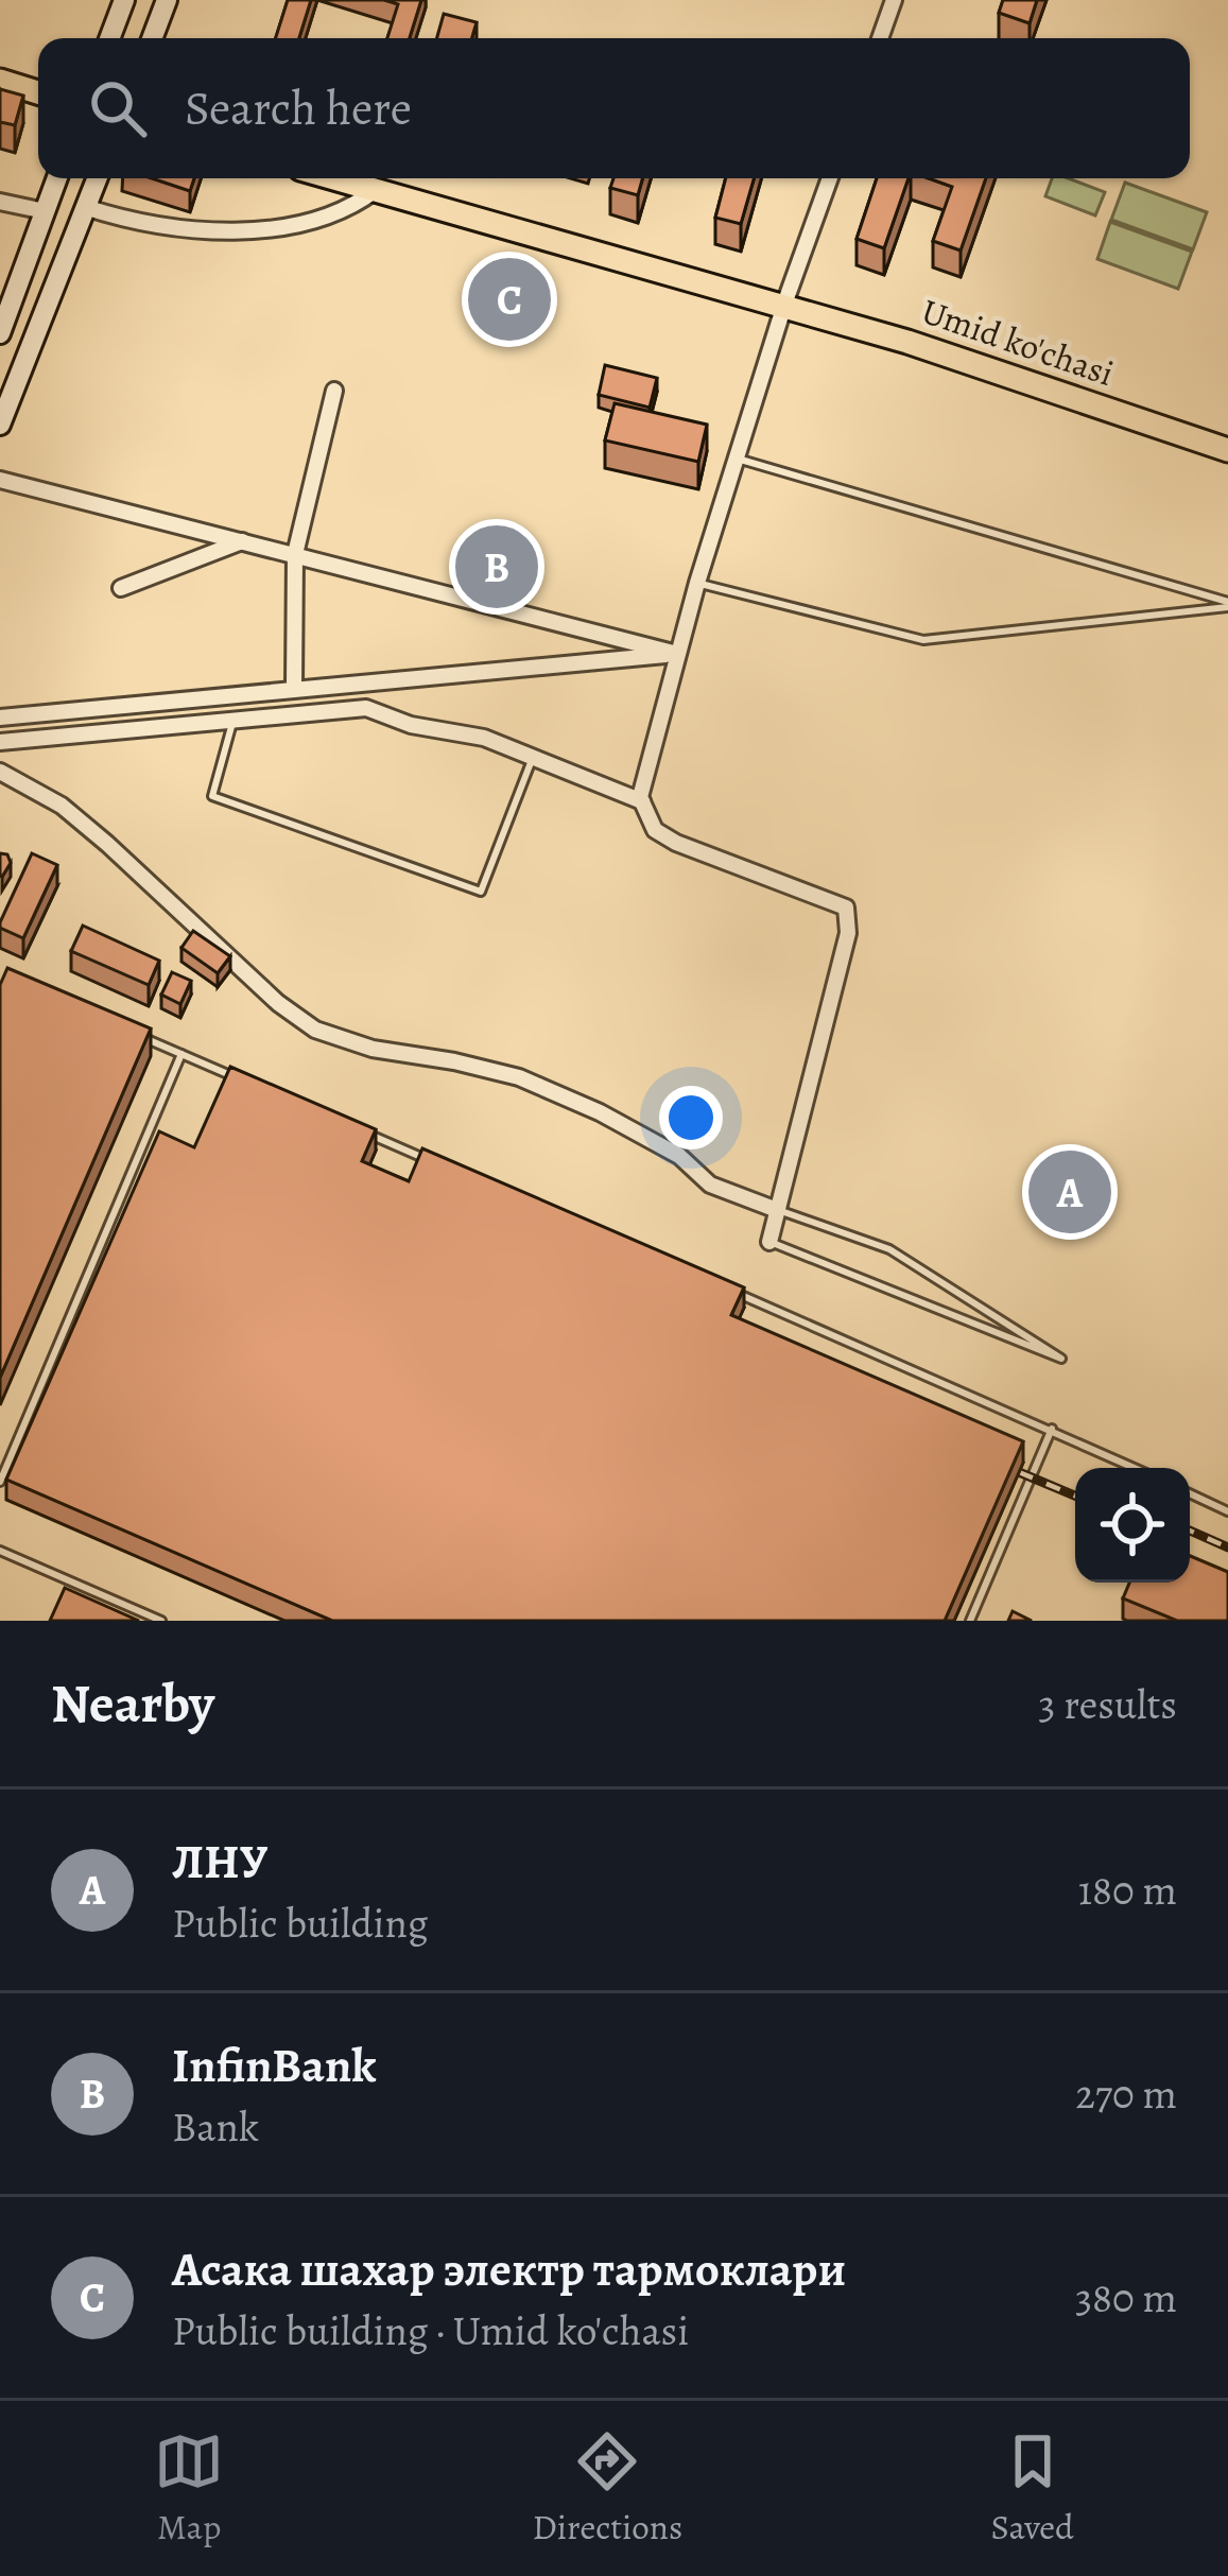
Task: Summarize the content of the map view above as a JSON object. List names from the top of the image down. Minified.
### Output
{"streets":{"main road":["Umid ko'chasi"]},"page":{"search":"Search here","pins":["C","B","A"],"heading":["Nearby","3 results"],"list":[{"mark":"A","name":"ЛНУ","note":"Public building","value":"180 m"},{"mark":"B","name":"InfinBank","note":"Bank","value":"270 m"},{"mark":"C","name":"Асака шахар электр тармоклари","note":"Public building · Umid ko'chasi","value":"380 m"}],"nav":["Map","Directions","Saved"]}}
